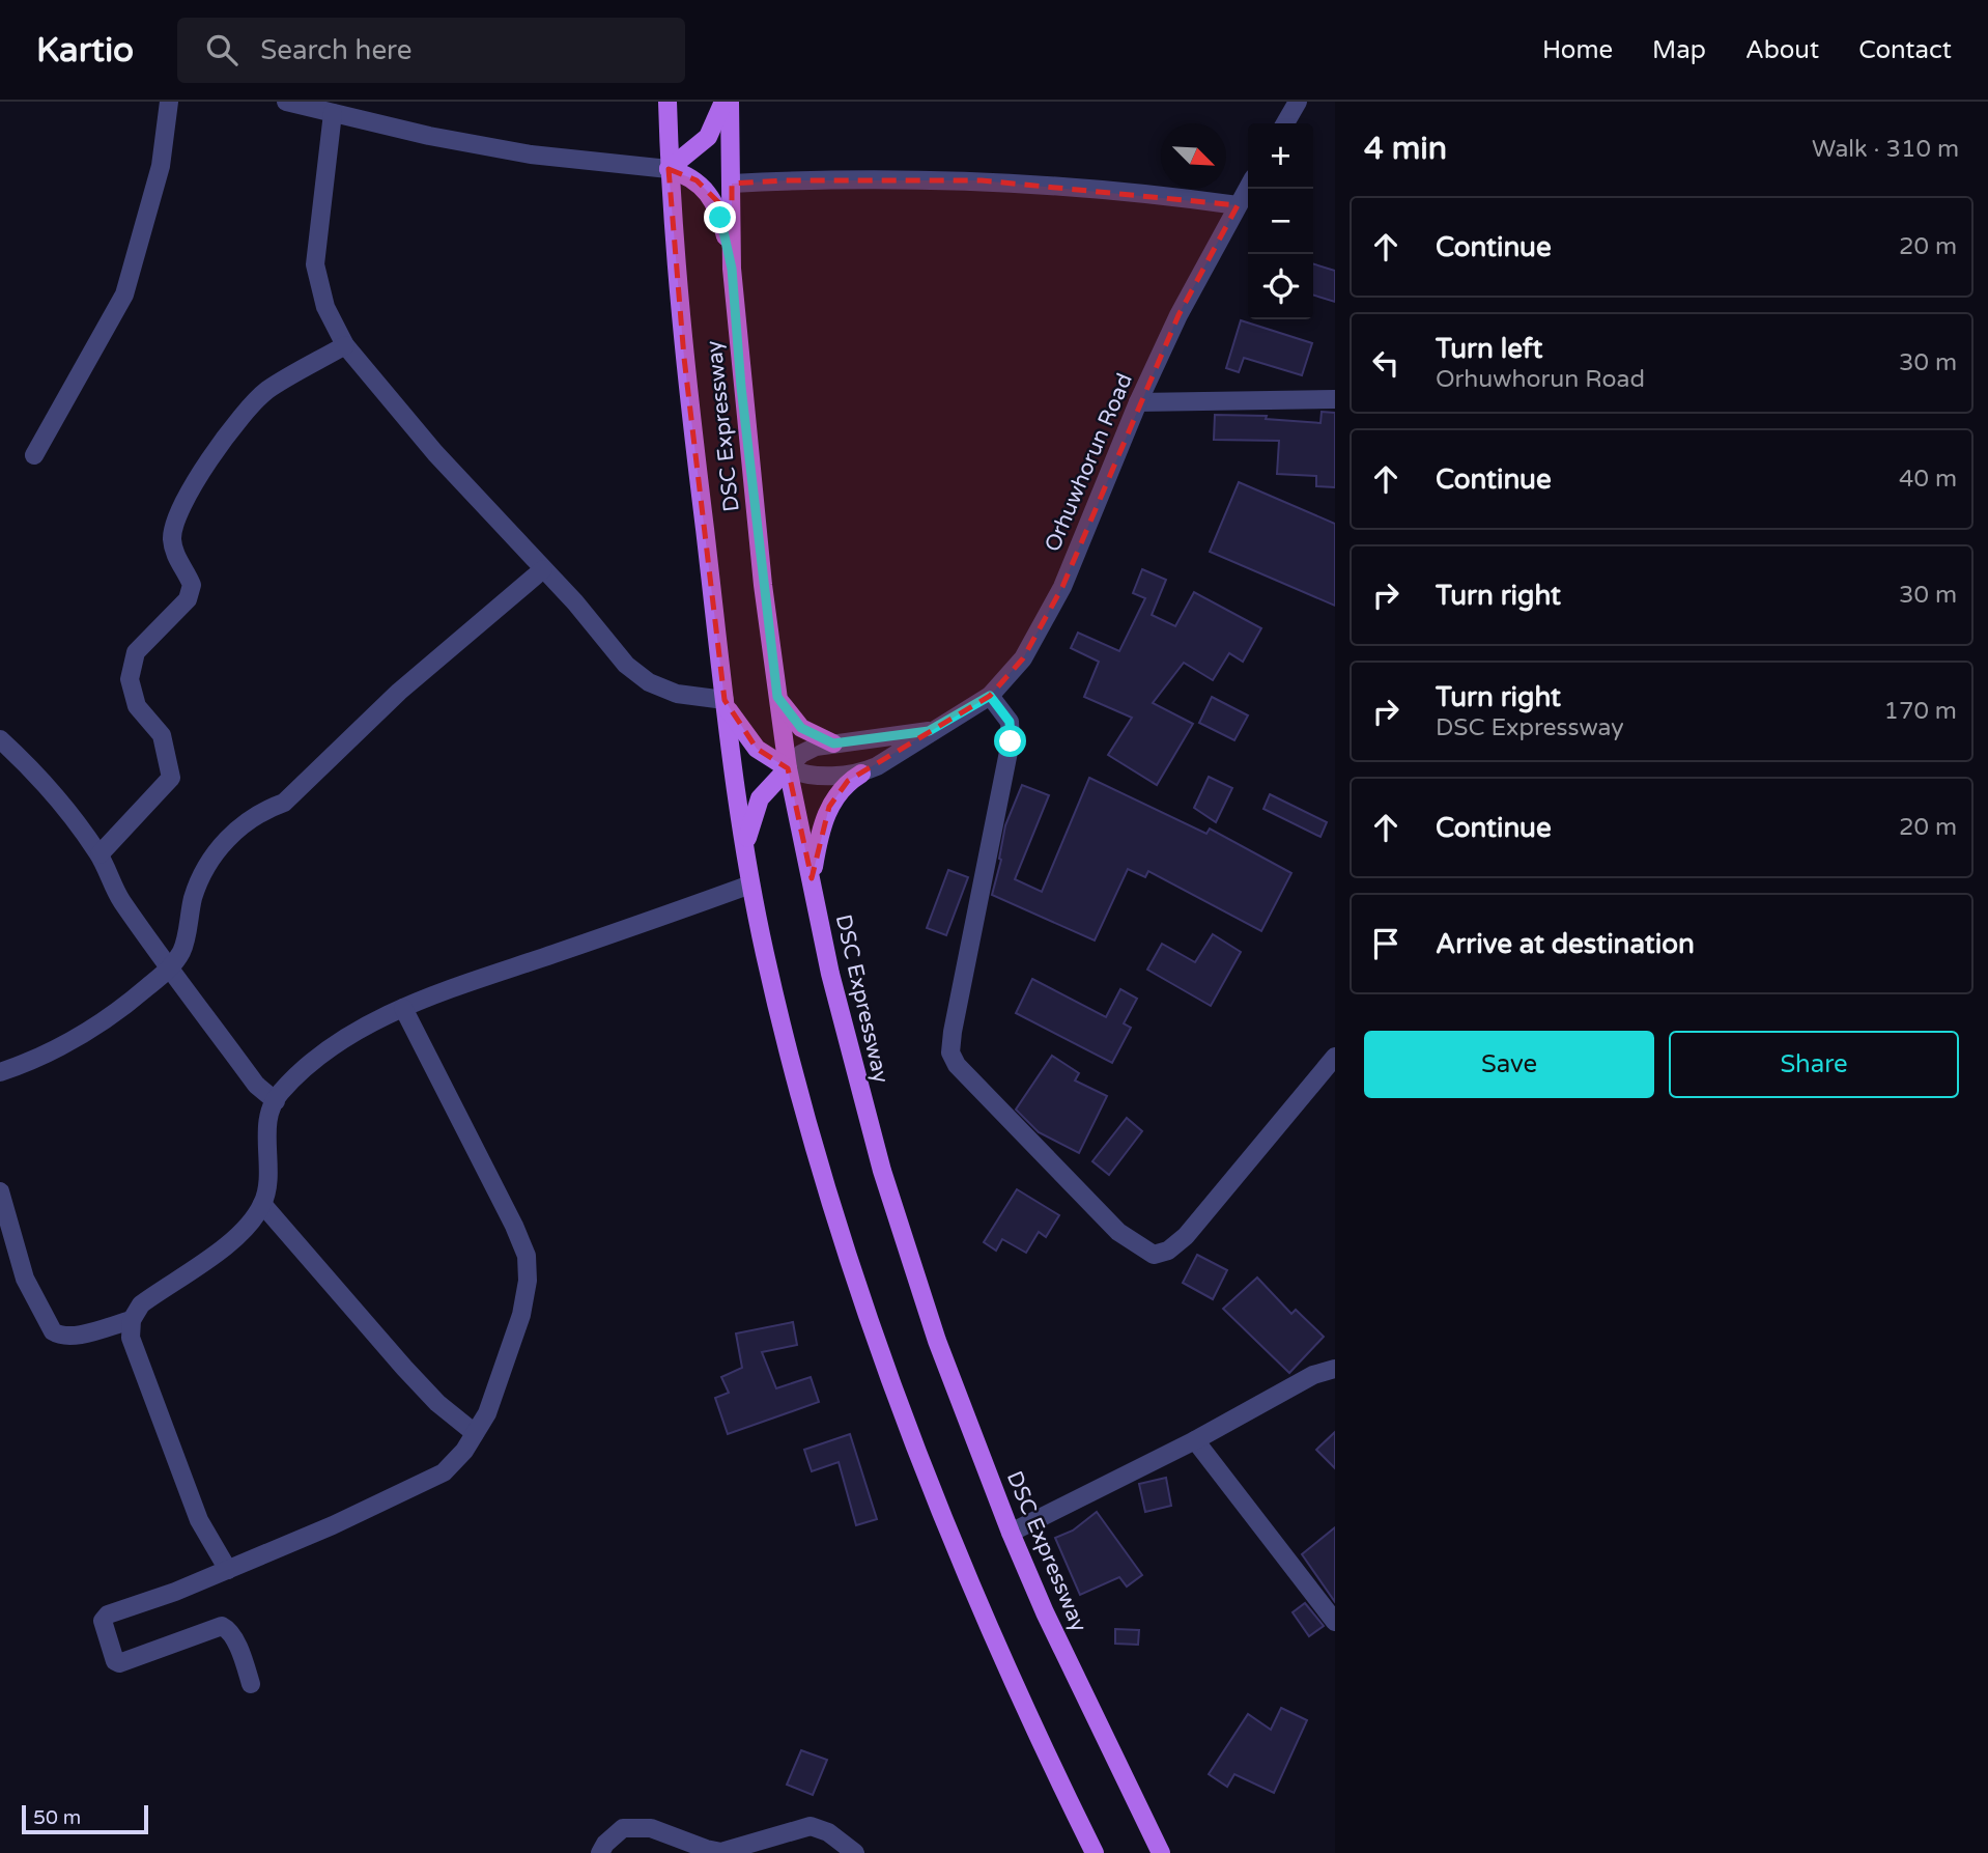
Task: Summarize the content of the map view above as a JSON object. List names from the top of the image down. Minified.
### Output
{"streets":{"main road":["DSC Expressway"],"street":["Orhuwhorun Road"]},"scale_bar":"50 m","north":"bottom right","page":{"header":"Kartio","search":"Search here","nav":["Home","Map","About","Contact"],"heading":["4 min","Walk · 310 m"],"map_buttons":["+","−"],"list":[["Continue","20 m"],["Turn left","Orhuwhorun Road","30 m"],["Continue","40 m"],["Turn right","30 m"],["Turn right","DSC Expressway","170 m"],["Continue","20 m"],"Arrive at destination"],"buttons":["Save","Share"],"scale":"50 m"}}
